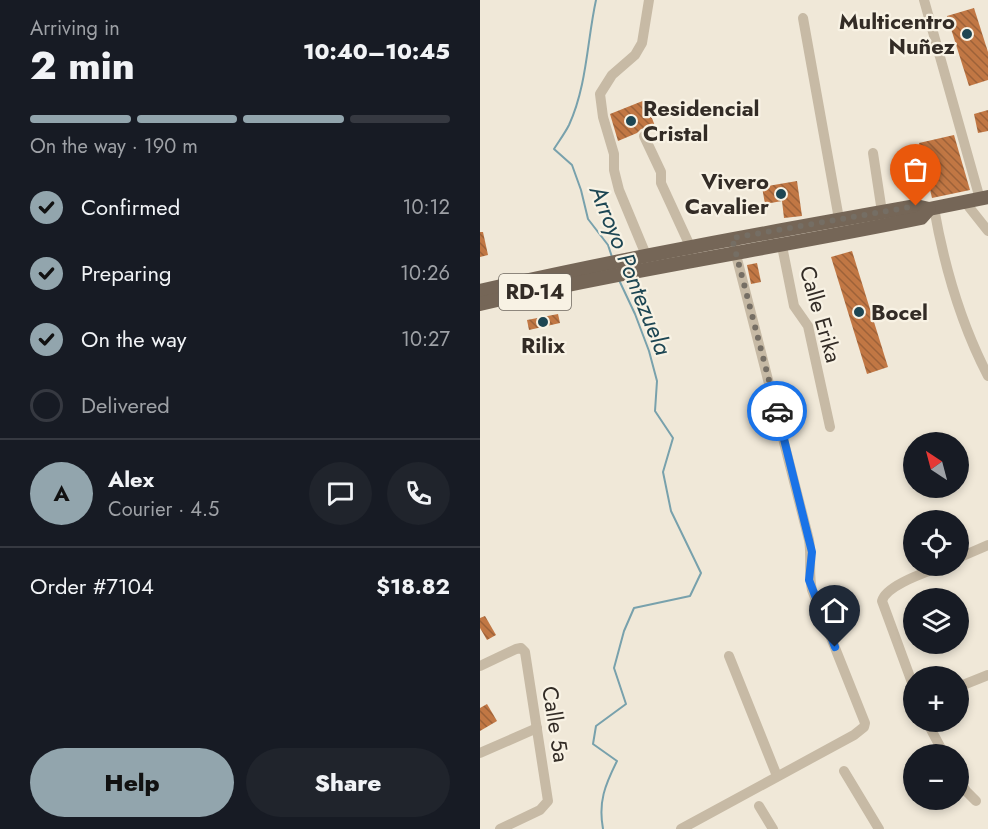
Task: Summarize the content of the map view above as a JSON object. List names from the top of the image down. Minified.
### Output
{"streets":{"main road":["RD-14"],"street":["Calle Erika","Calle 5a"]},"crossings":[["RD-14","Calle Erika"]],"water":["Arroyo Pontezuela"],"places":["Multicentro Nuñez","Residencial Cristal","Vivero Cavalier","Bocel","Rilix"],"north":"top left","page":{"heading":["2 min","Arriving in","10:40–10:45"],"panel":["Alex","Courier · 4.5","Order #7104","$18.82"],"bar":"On the way · 190 m","list":[["Confirmed","10:12"],["Preparing","10:26"],["On the way","10:27"],"Delivered"],"map_buttons":["+","−"],"round":"A","buttons":["Help","Share"]}}
